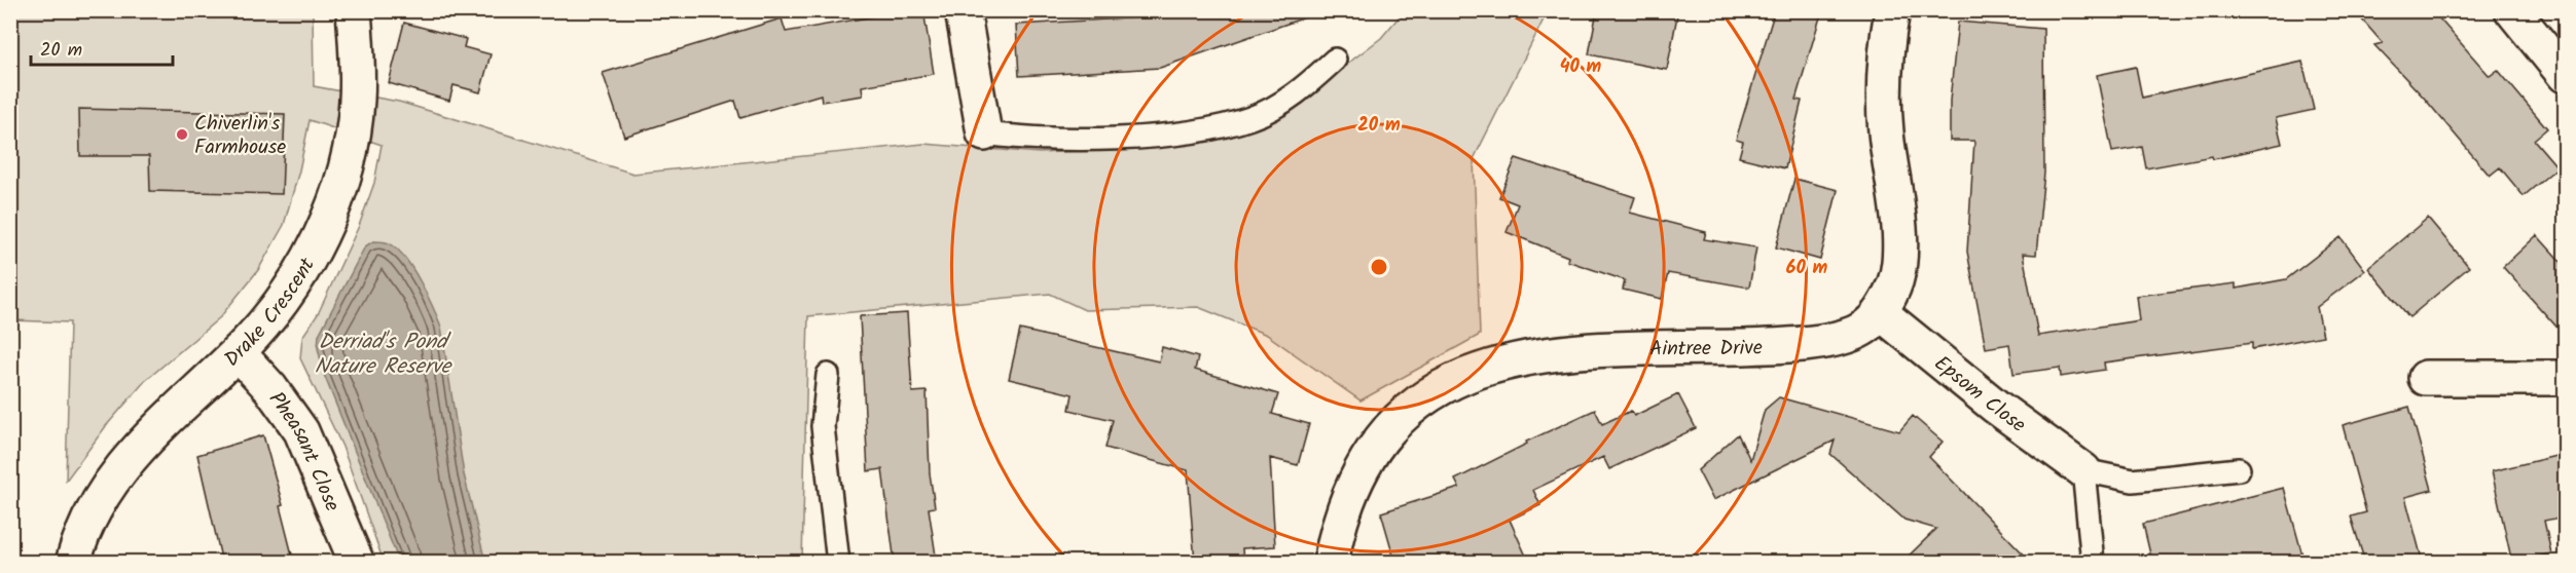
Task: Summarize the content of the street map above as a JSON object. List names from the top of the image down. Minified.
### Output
{"streets":{"street":["Drake Crescent","Aintree Drive","Epsom Close","Pheasant Close"]},"crossings":[["Drake Crescent","Pheasant Close"],["Aintree Drive","Epsom Close"]],"water":["Derriad's Pond Nature Reserve"],"places":["Chiverlin's Farmhouse"],"scale_bar":"20 m","rings":["40 m","20 m","60 m"]}
